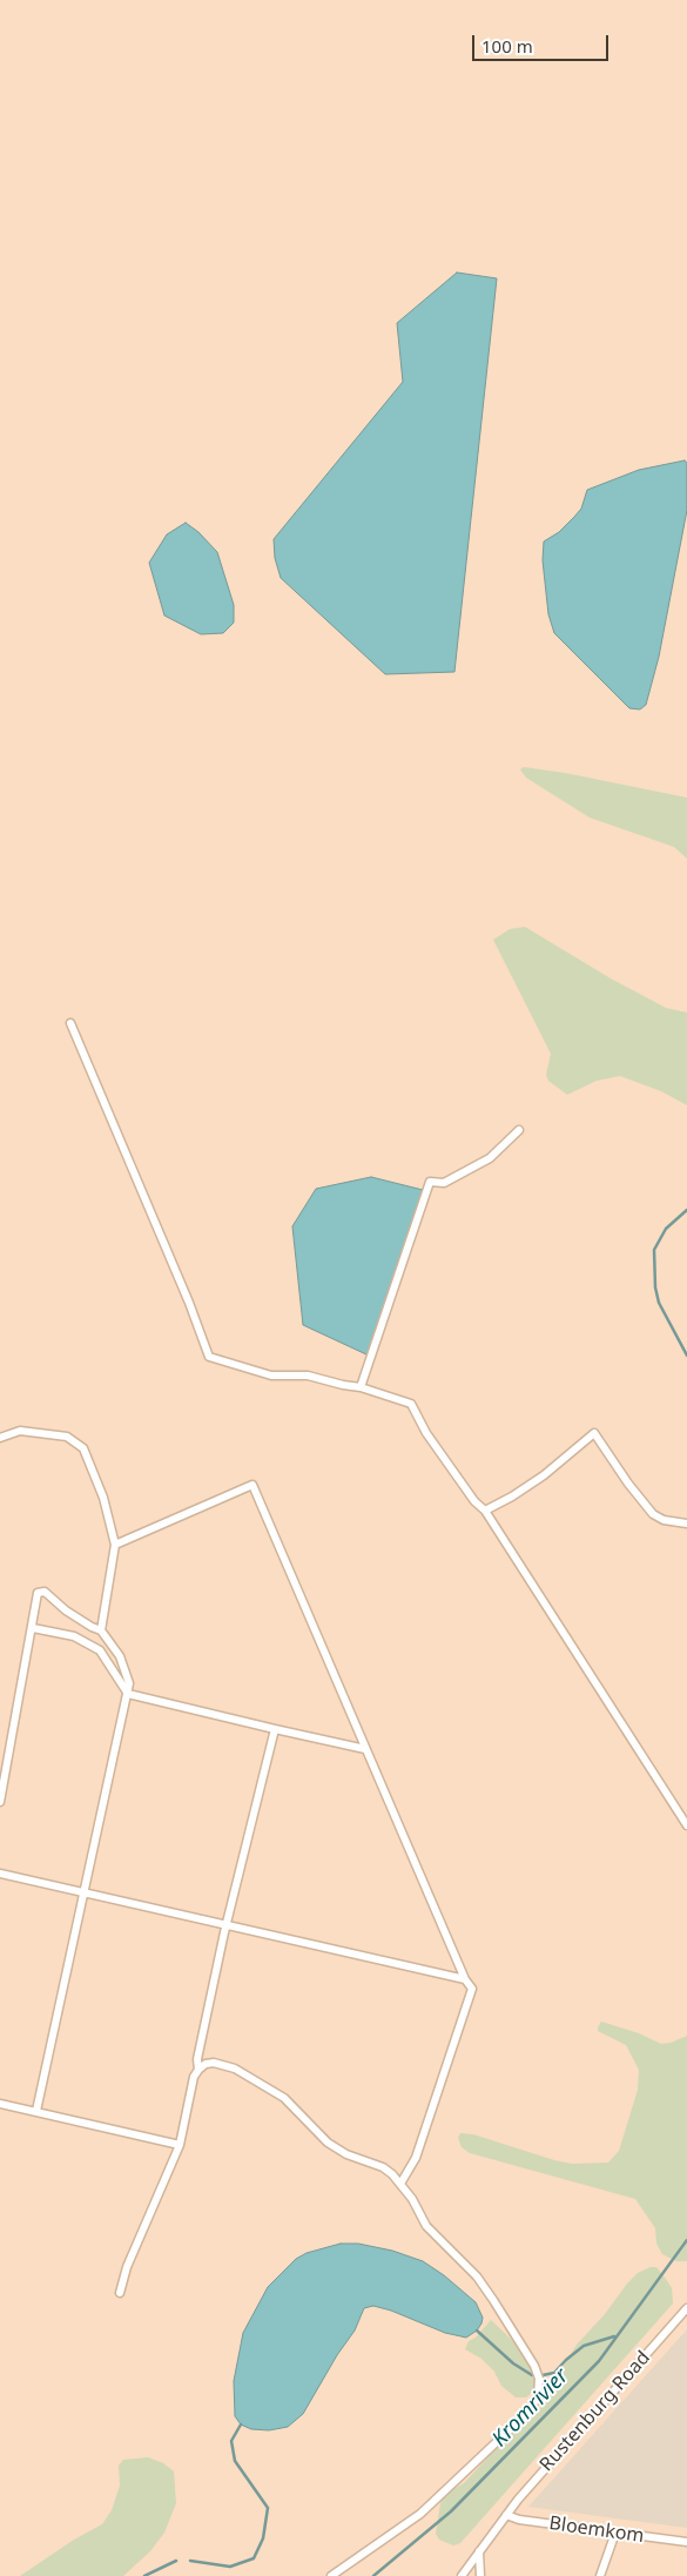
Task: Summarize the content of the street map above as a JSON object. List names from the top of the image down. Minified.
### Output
{"streets":{"street":["Rustenburg Road","Bloemkom"]},"crossings":[["Rustenburg Road","Bloemkom"]],"water":["Kromrivier"],"scale_bar":"100 m"}
